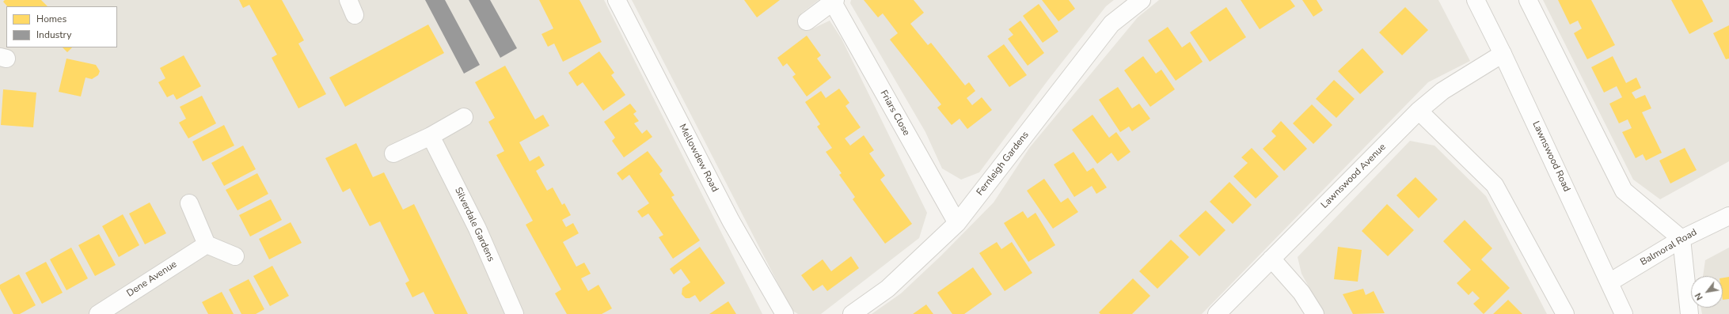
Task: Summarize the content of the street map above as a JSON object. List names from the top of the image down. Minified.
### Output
{"streets":{"street":["Friars Close","Lawnswood Road","Mellowdew Road","Fernleigh Gardens","Lawnswood Avenue","Silverdale Gardens","Balmoral Road","Dene Avenue"]},"crossings":[["Friars Close","Fernleigh Gardens"],["Lawnswood Road","Lawnswood Avenue"],["Lawnswood Road","Balmoral Road"]],"legend":["Homes","Industry"],"north":"bottom left"}
